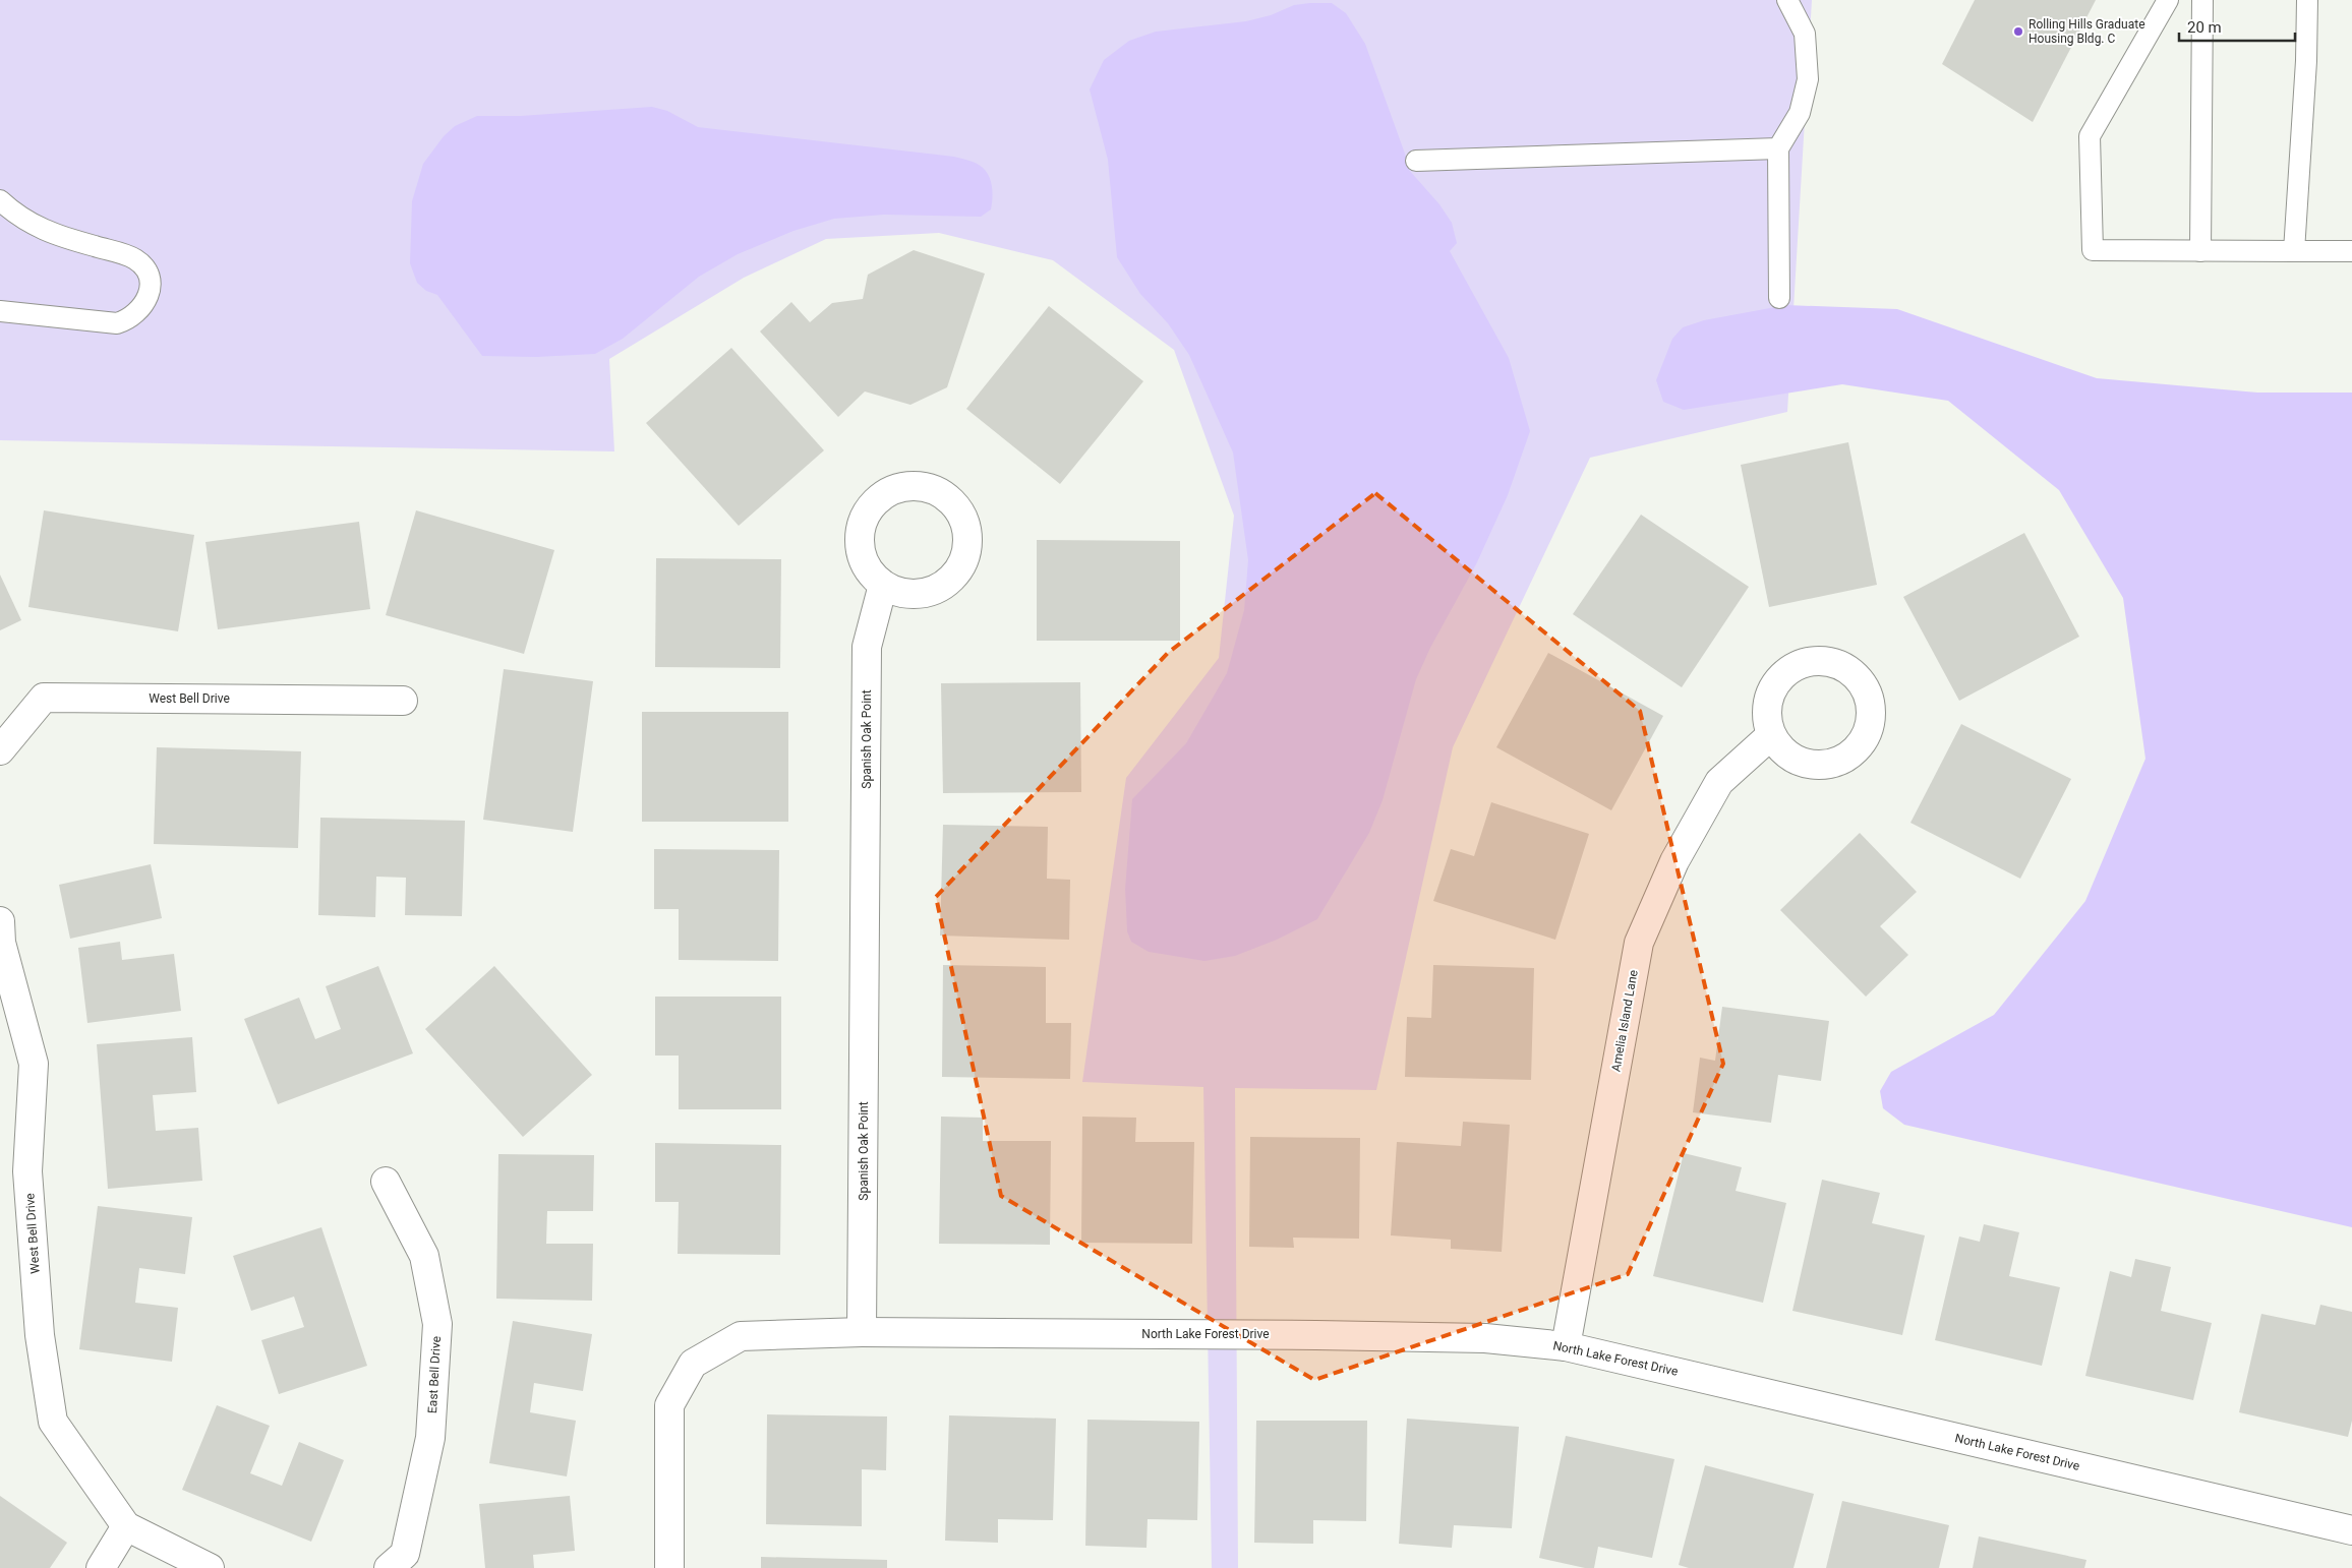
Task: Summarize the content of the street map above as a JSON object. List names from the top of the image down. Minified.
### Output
{"streets":{"street":["West Bell Drive","Spanish Oak Point","Amelia Island Lane","North Lake Forest Drive","East Bell Drive"]},"crossings":[["Spanish Oak Point","North Lake Forest Drive"],["Amelia Island Lane","North Lake Forest Drive"]],"places":["Rolling Hills Graduate Housing Bldg. C"],"scale_bar":"20 m"}
